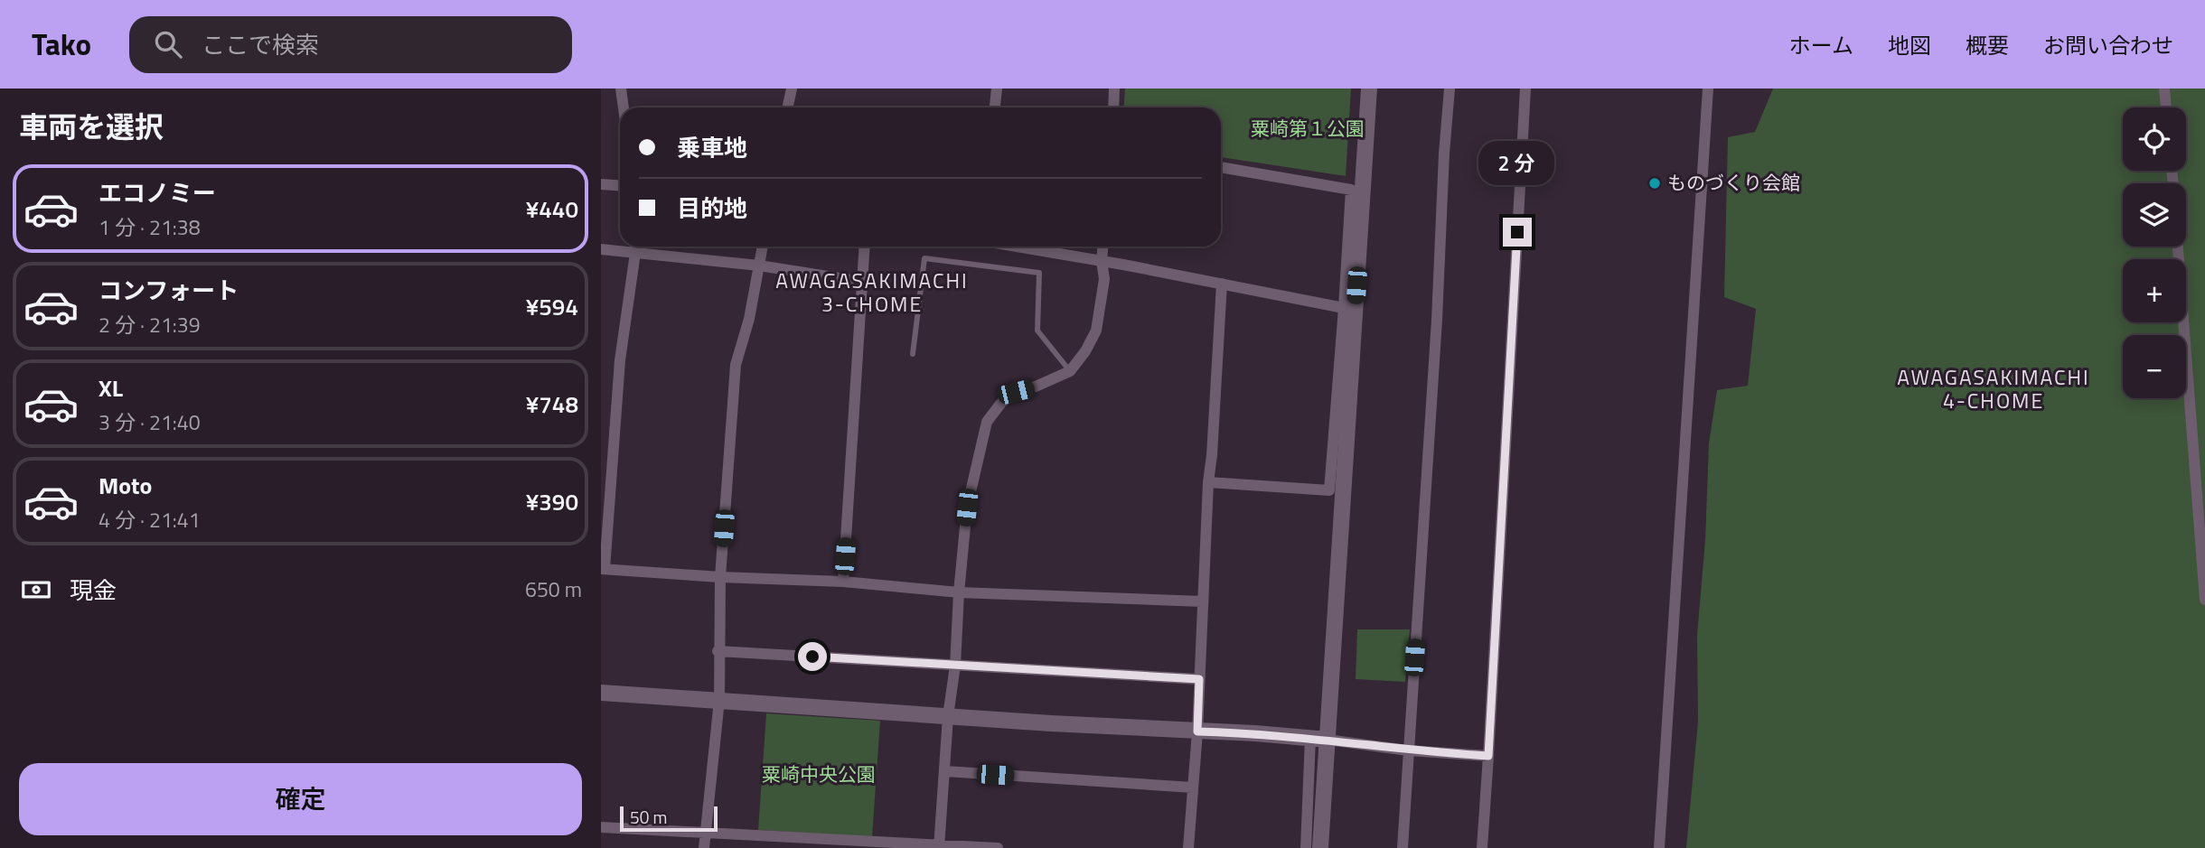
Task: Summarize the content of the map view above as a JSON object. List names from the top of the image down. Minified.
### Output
{"districts":["AWAGASAKIMACHI 3-CHOME","AWAGASAKIMACHI 4-CHOME"],"parks":["粟崎第１公園","粟崎中央公園"],"places":["ものづくり会館"],"scale_bar":"50 m","page":{"header":"Tako","search":"ここで検索","nav":["ホーム","地図","概要","お問い合わせ"],"heading":"車両を選択","map_buttons":["+","−"],"banner":["乗車地","目的地"],"bubble":"2 分","list":[{"name":"エコノミー","note":"1 分 · 21:38","value":"¥440"},{"name":"コンフォート","note":"2 分 · 21:39","value":"¥594"},{"name":"XL","note":"3 分 · 21:40","value":"¥748"},{"name":"Moto","note":"4 分 · 21:41","value":"¥390"}],"pay":["現金","650 m"],"buttons":"確定","scale":"50 m"}}
